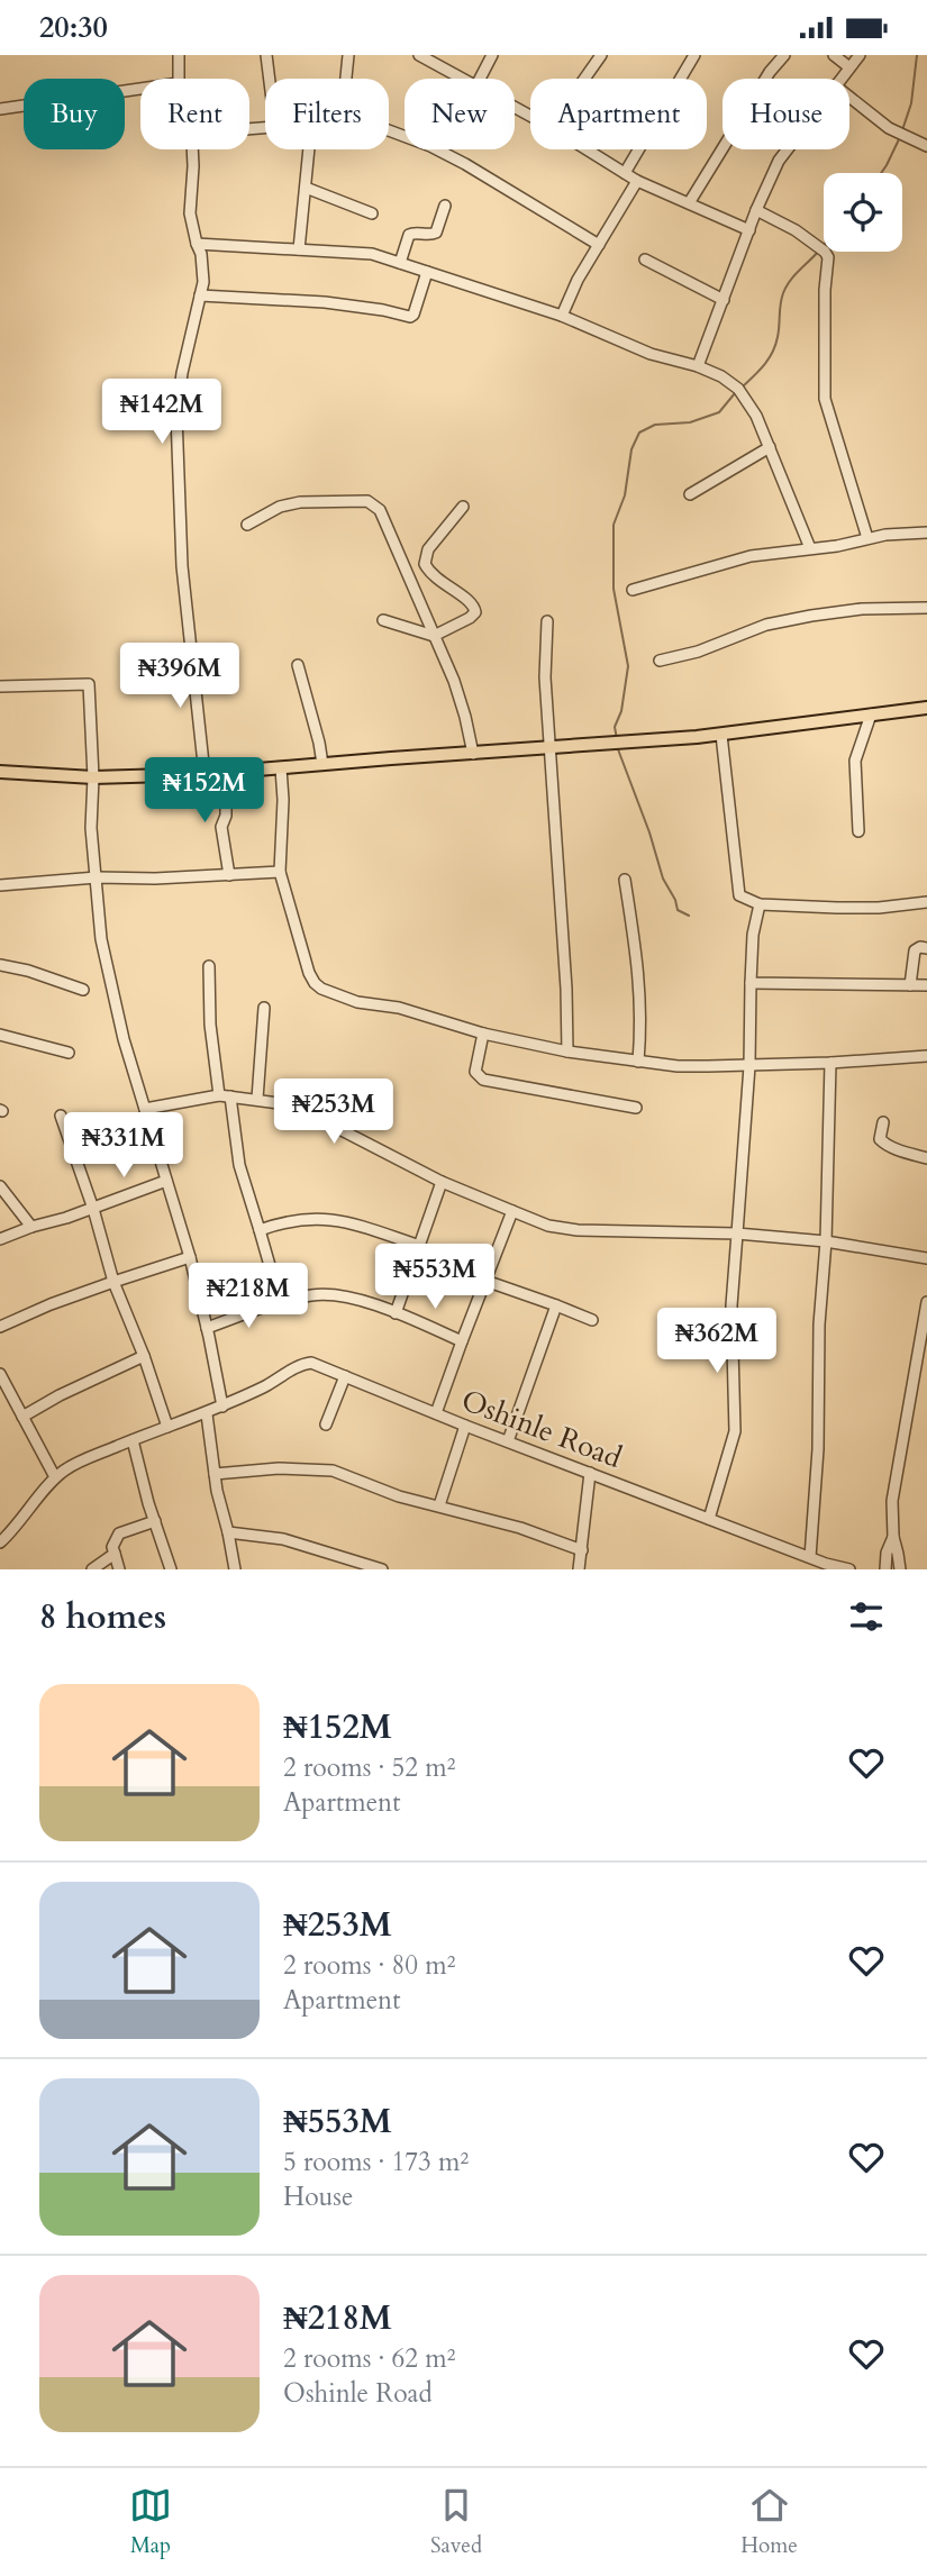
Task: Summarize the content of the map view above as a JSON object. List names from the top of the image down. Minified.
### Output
{"streets":{"street":["Oshinle Road"]},"page":{"status":"20:30","chip":["Buy","Rent","Filters","New","Apartment","House"],"price":["₦142M","₦396M","₦152M","₦253M","₦331M","₦553M","₦218M","₦362M"],"heading":"8 homes","list":[{"name":"₦152M","note":"2 rooms · 52 m² · Apartment"},{"name":"₦253M","note":"2 rooms · 80 m² · Apartment"},{"name":"₦553M","note":"5 rooms · 173 m² · House"},{"name":"₦218M","note":"2 rooms · 62 m² · Oshinle Road"}],"tabs":["Map","Saved","Home"]}}
